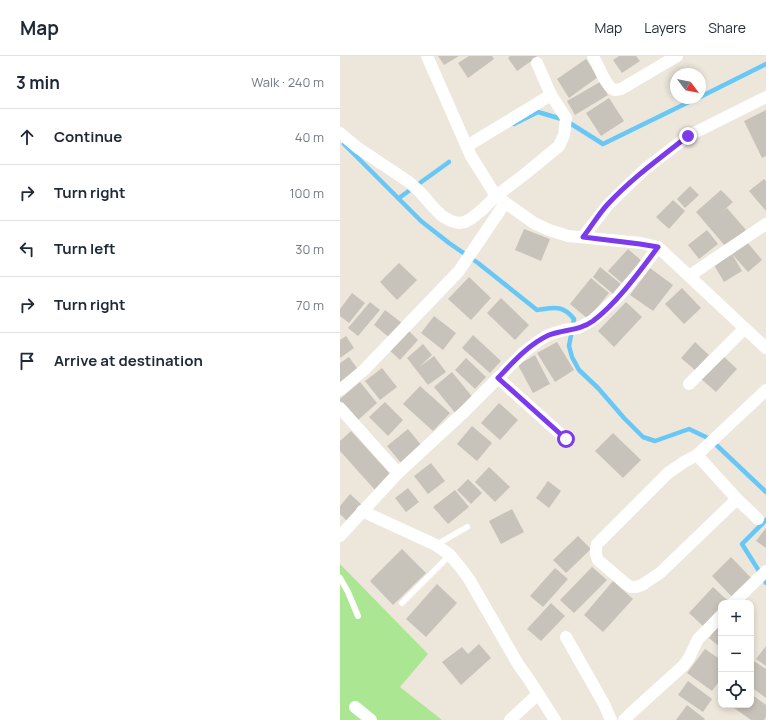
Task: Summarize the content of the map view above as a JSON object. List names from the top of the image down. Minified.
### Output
{"north":"bottom right","page":{"header":"Map","nav":["Map","Layers","Share"],"heading":["3 min","Walk · 240 m"],"list":[["Continue","40 m"],["Turn right","100 m"],["Turn left","30 m"],["Turn right","70 m"],"Arrive at destination"],"map_buttons":["+","−"]}}
